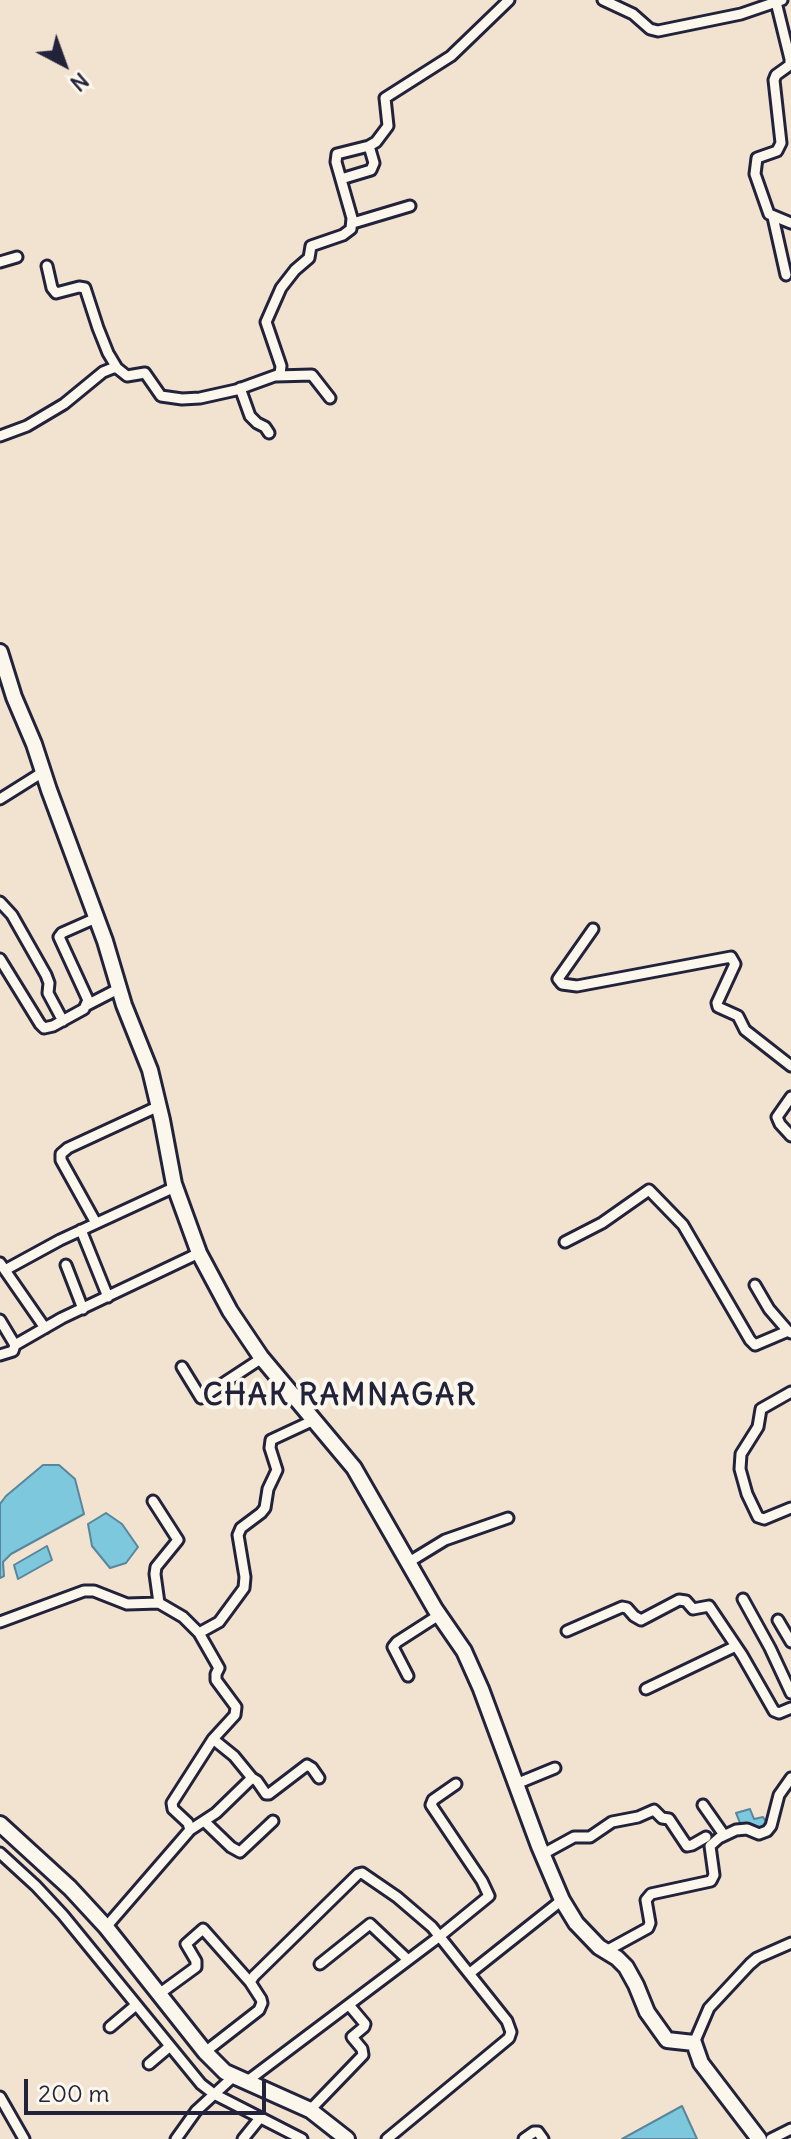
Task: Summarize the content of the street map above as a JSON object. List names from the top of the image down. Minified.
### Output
{"districts":["CHAK RAMNAGAR"],"scale_bar":"200 m","north":"bottom right"}
